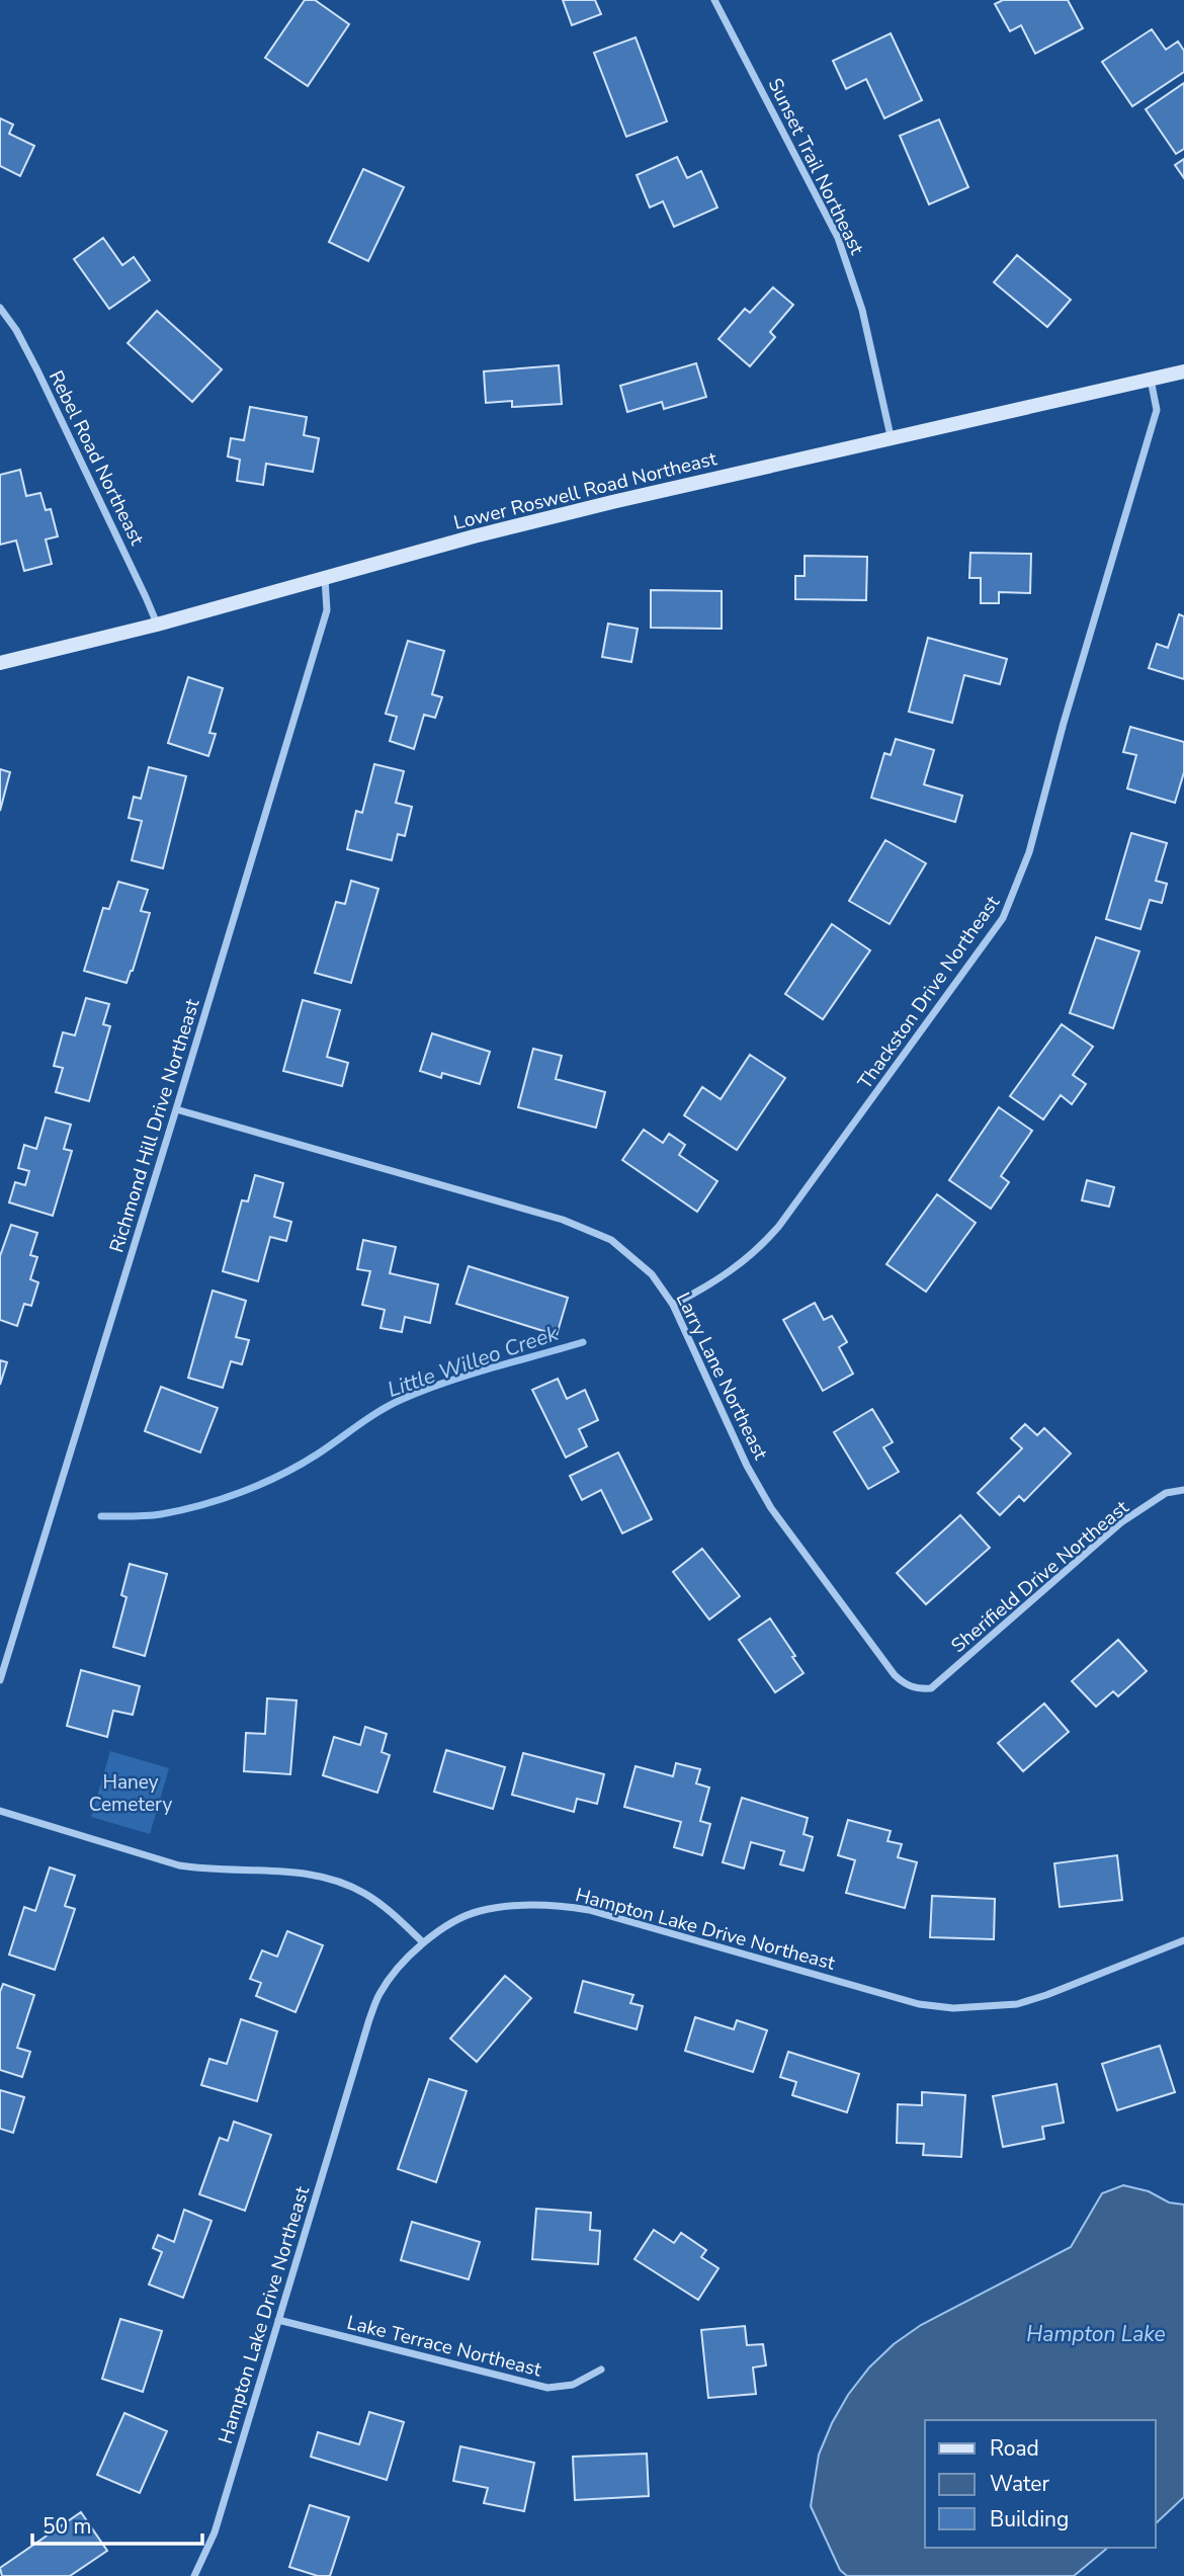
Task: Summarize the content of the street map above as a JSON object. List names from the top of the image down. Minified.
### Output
{"streets":{"street":["Sunset Trail Northeast","Rebel Road Northeast","Lower Roswell Road Northeast","Thackston Drive Northeast","Richmond Hill Drive Northeast","Larry Lane Northeast","Sherifield Drive Northeast","Hampton Lake Drive Northeast","Lake Terrace Northeast"]},"crossings":[["Sunset Trail Northeast","Lower Roswell Road Northeast"],["Rebel Road Northeast","Lower Roswell Road Northeast"],["Lower Roswell Road Northeast","Thackston Drive Northeast"],["Lower Roswell Road Northeast","Richmond Hill Drive Northeast"],["Thackston Drive Northeast","Larry Lane Northeast"],["Richmond Hill Drive Northeast","Larry Lane Northeast"],["Larry Lane Northeast","Sherifield Drive Northeast"],["Hampton Lake Drive Northeast","Lake Terrace Northeast"]],"water":["Little Willeo Creek","Hampton Lake"],"parks":["Haney Cemetery"],"legend":["Road","Water","Building"],"scale_bar":"50 m"}
